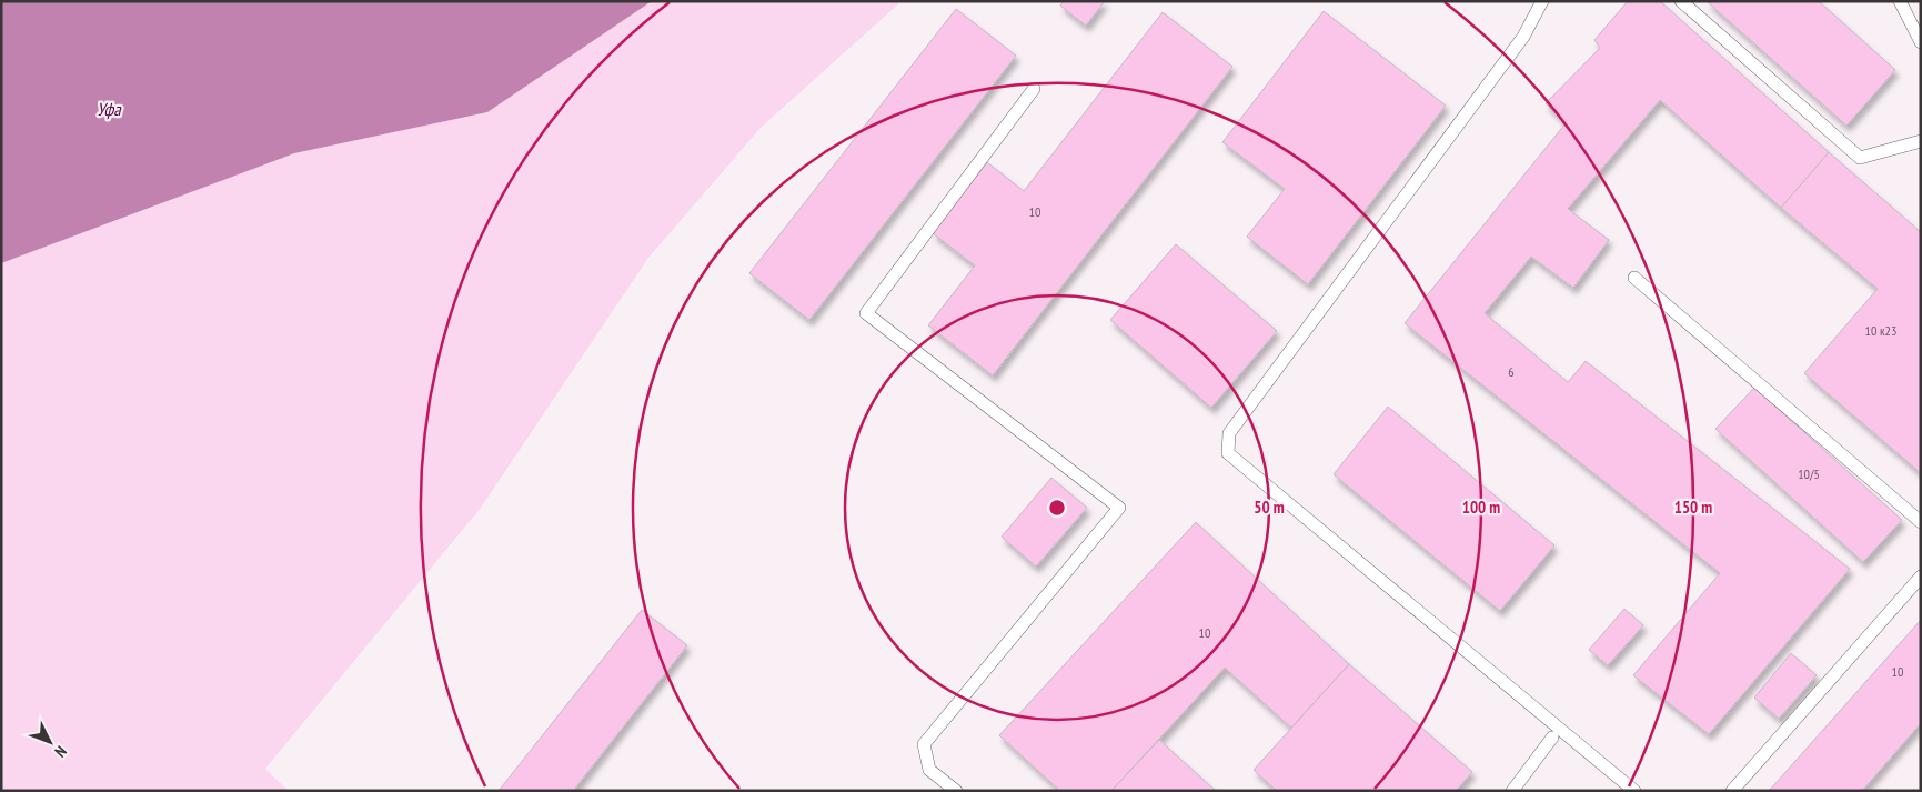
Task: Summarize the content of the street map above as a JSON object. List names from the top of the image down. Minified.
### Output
{"water":["Уфа"],"house_numbers":["10","10 к23","6","10/5","10","10"],"north":"bottom right","rings":["50 m","100 m","150 m"]}
